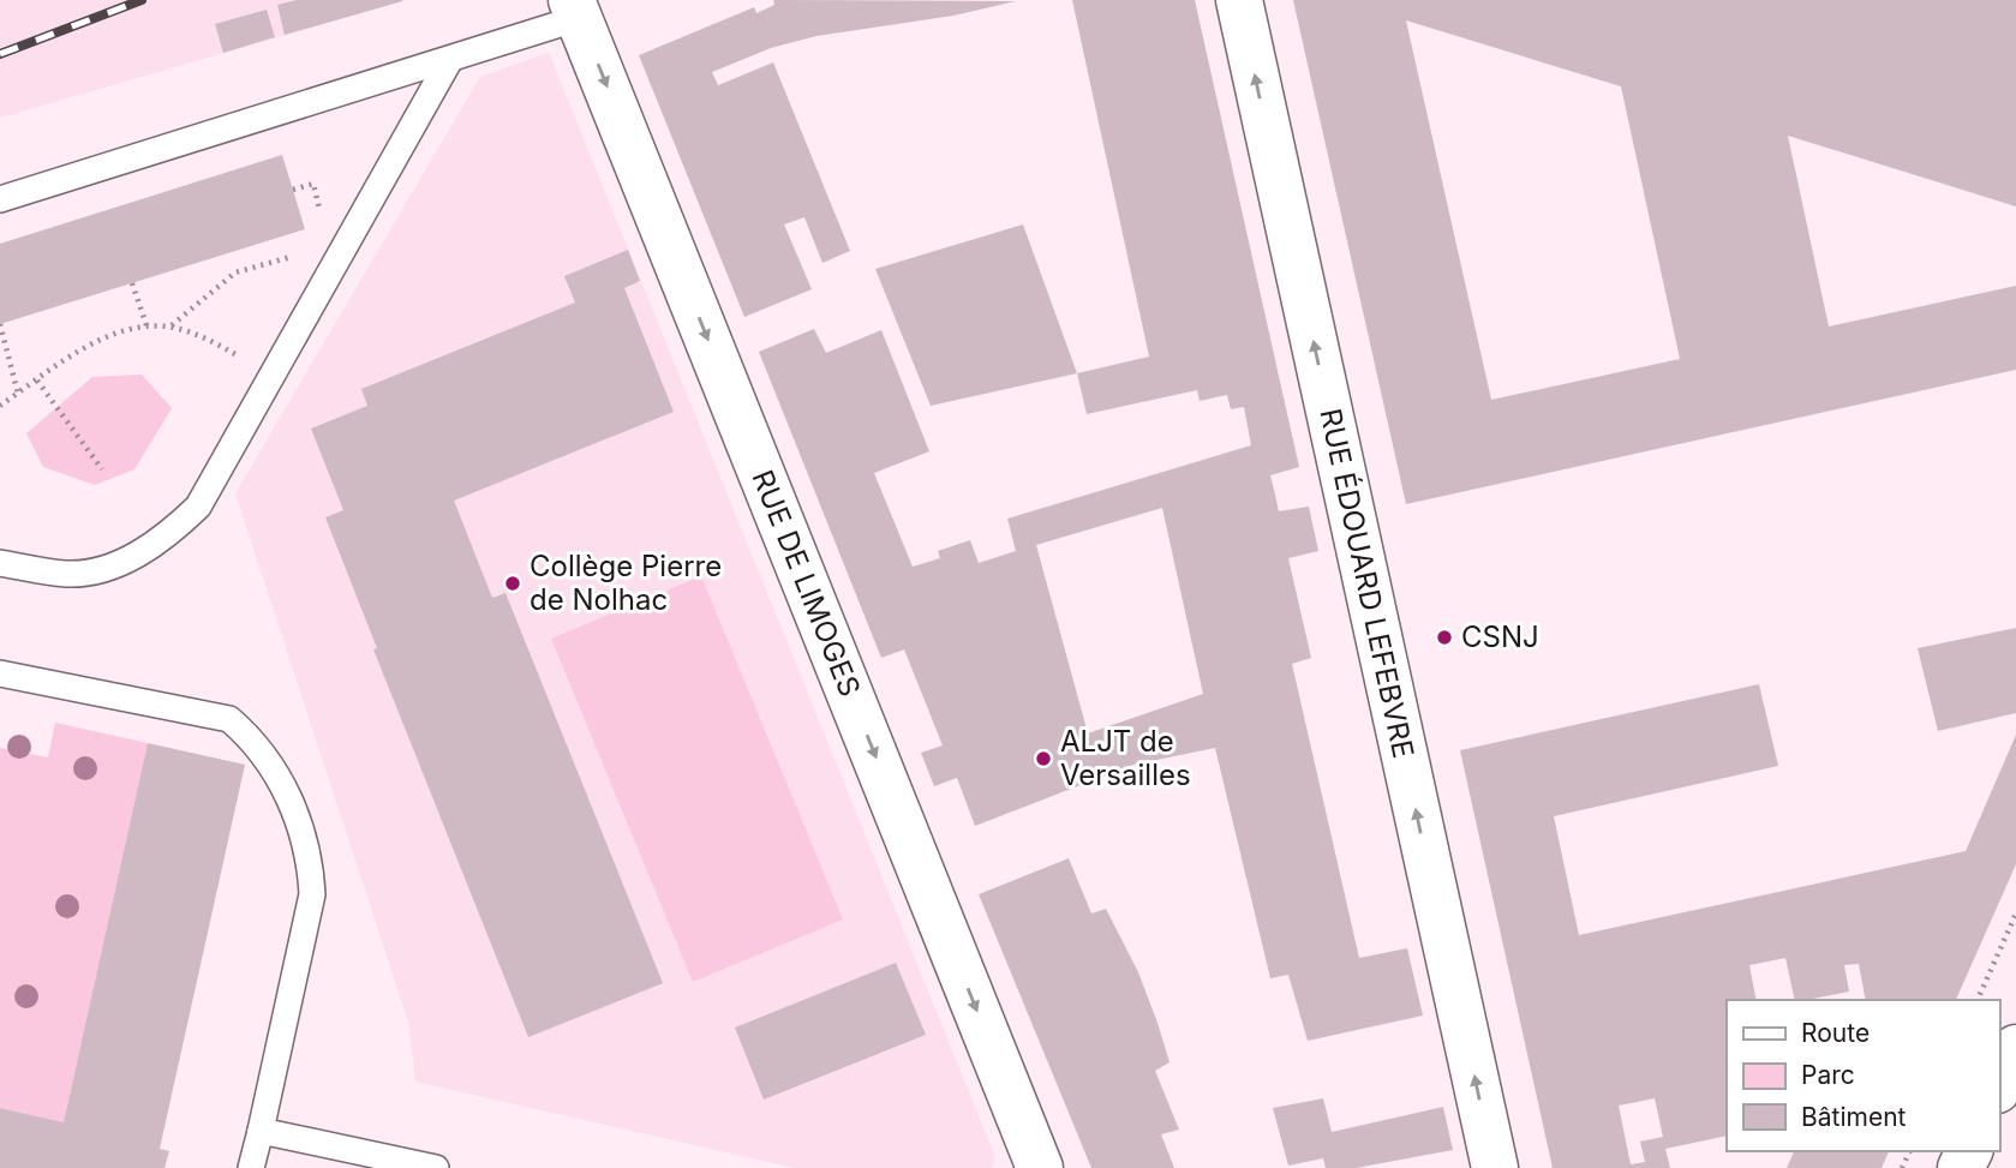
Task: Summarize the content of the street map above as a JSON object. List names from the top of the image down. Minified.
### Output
{"streets":{"street":["RUE DE LIMOGES","RUE ÉDOUARD LEFEBVRE"]},"one_way":["RUE DE LIMOGES","RUE ÉDOUARD LEFEBVRE"],"places":["Collège Pierre de Nolhac","CSNJ","ALJT de Versailles"],"legend":["Route","Parc","Bâtiment"]}
